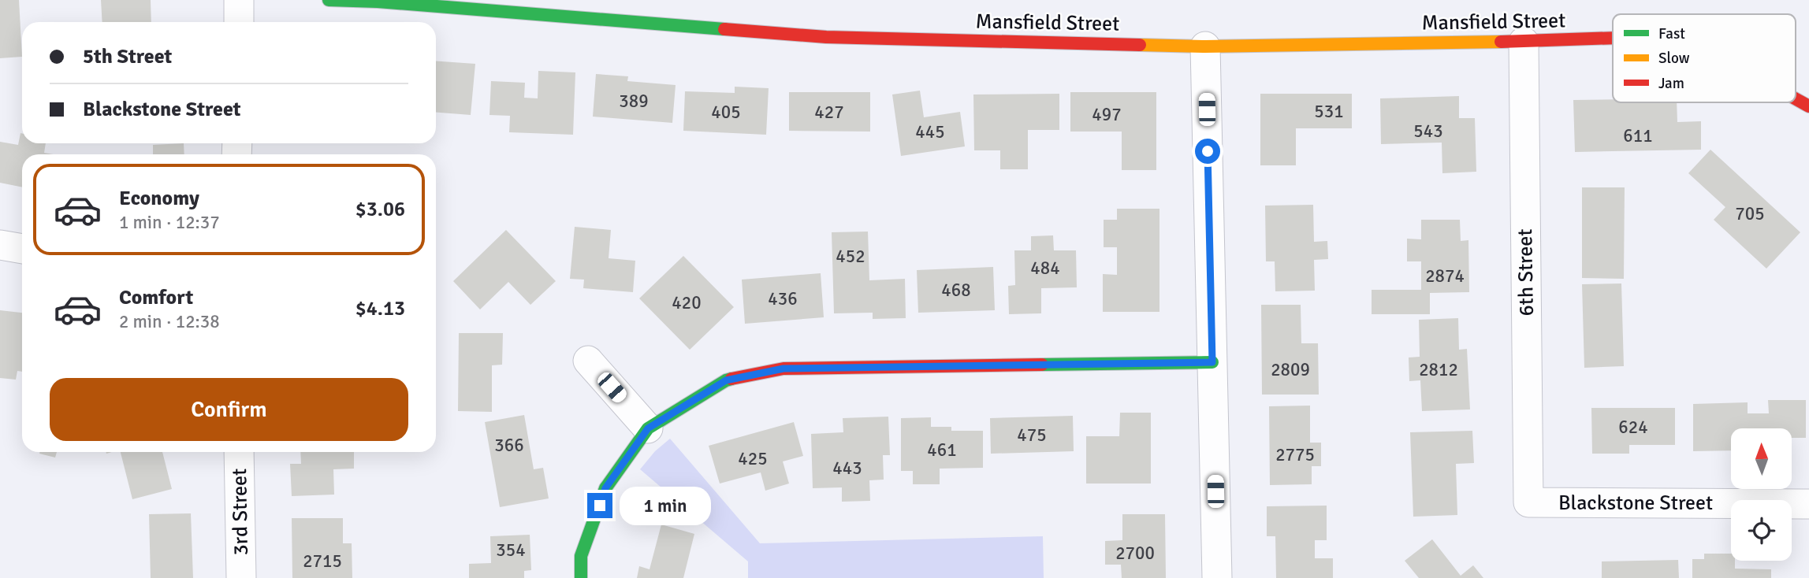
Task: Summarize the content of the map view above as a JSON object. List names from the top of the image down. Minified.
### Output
{"streets":{"street":["Mansfield Street","6th Street","Blackstone Street","3rd Street"]},"crossings":[["Mansfield Street","6th Street"],["6th Street","Blackstone Street"]],"house_numbers":["389","531","405","427","497","543","445","611","705","452","484","2874","468","436","420","2809","2812","624","475","366","461","2775","425","443","354","2700","2715"],"legend":["Fast","Slow","Jam"],"north":"top","page":{"banner":["5th Street","Blackstone Street"],"list":[{"name":"Economy","note":"1 min · 12:37","value":"$3.06"},{"name":"Comfort","note":"2 min · 12:38","value":"$4.13"}],"buttons":"Confirm","bubble":"1 min"}}
